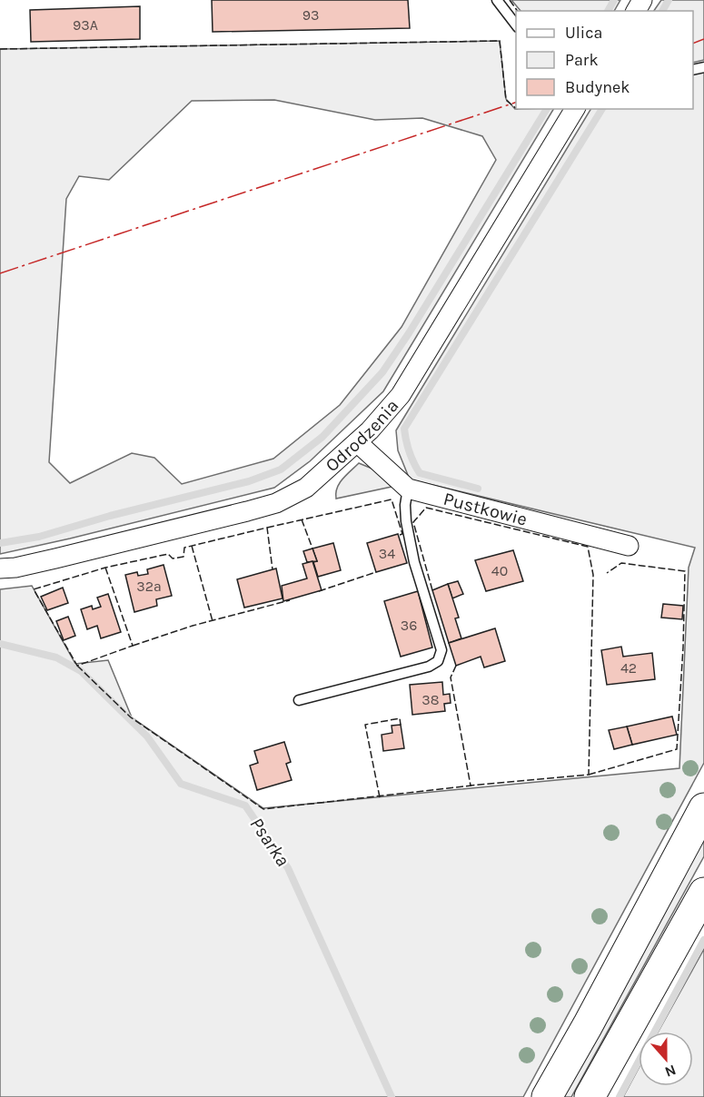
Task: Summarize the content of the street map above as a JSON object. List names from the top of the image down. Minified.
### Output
{"streets":{"street":["Odrodzenia","Pustkowie"]},"crossings":[["Odrodzenia","Pustkowie"]],"water":["Psarka"],"house_numbers":["93","93A","34","40","32a","36","42","38"],"legend":["Ulica","Park","Budynek"],"north":"bottom"}
